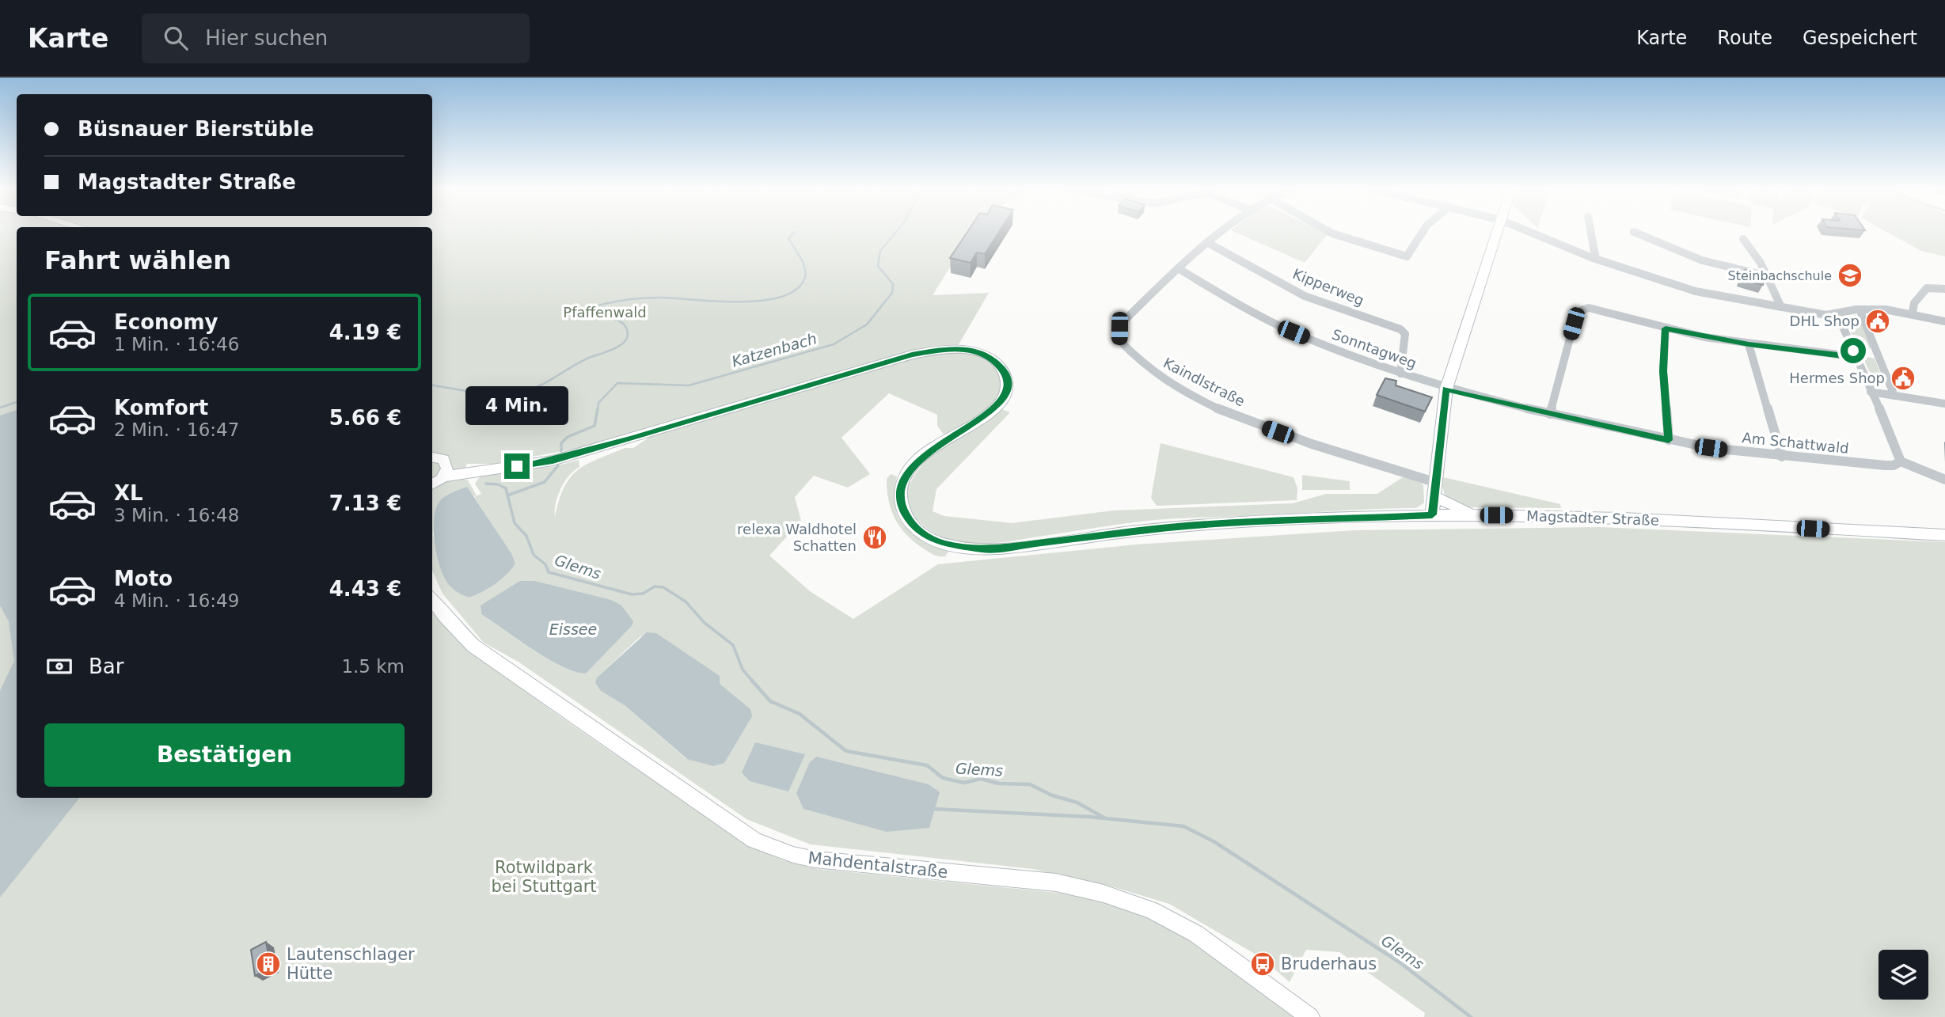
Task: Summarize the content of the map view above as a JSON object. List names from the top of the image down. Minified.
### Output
{"streets":{"main road":["Magstadter Straße","Mahdentalstraße"],"street":["Kipperweg","Sonntagweg","Kaindlstraße","Am Schattwald"]},"crossings":[["Kipperweg","Sonntagweg"],["Kipperweg","Kaindlstraße"],["Sonntagweg","Kaindlstraße"],["Sonntagweg","Am Schattwald"]],"water":["Katzenbach","Glems","Eissee"],"parks":["Pfaffenwald","Rotwildpark bei Stuttgart"],"places":{"school or university":["Steinbachschule"],"public building":["DHL Shop","Hermes Shop"],"restaurant":["relexa Waldhotel Schatten"],"building":["Lautenschlager Hütte"],"bus stop":["Bruderhaus"]},"page":{"header":"Karte","search":"Hier suchen","nav":["Karte","Route","Gespeichert"],"banner":["Büsnauer Bierstüble","Magstadter Straße"],"heading":"Fahrt wählen","list":[{"name":"Economy","note":"1 Min. · 16:46","value":"4.19 €"},{"name":"Komfort","note":"2 Min. · 16:47","value":"5.66 €"},{"name":"XL","note":"3 Min. · 16:48","value":"7.13 €"},{"name":"Moto","note":"4 Min. · 16:49","value":"4.43 €"}],"bubble":"4 Min.","pay":["Bar","1.5 km"],"buttons":"Bestätigen"}}
